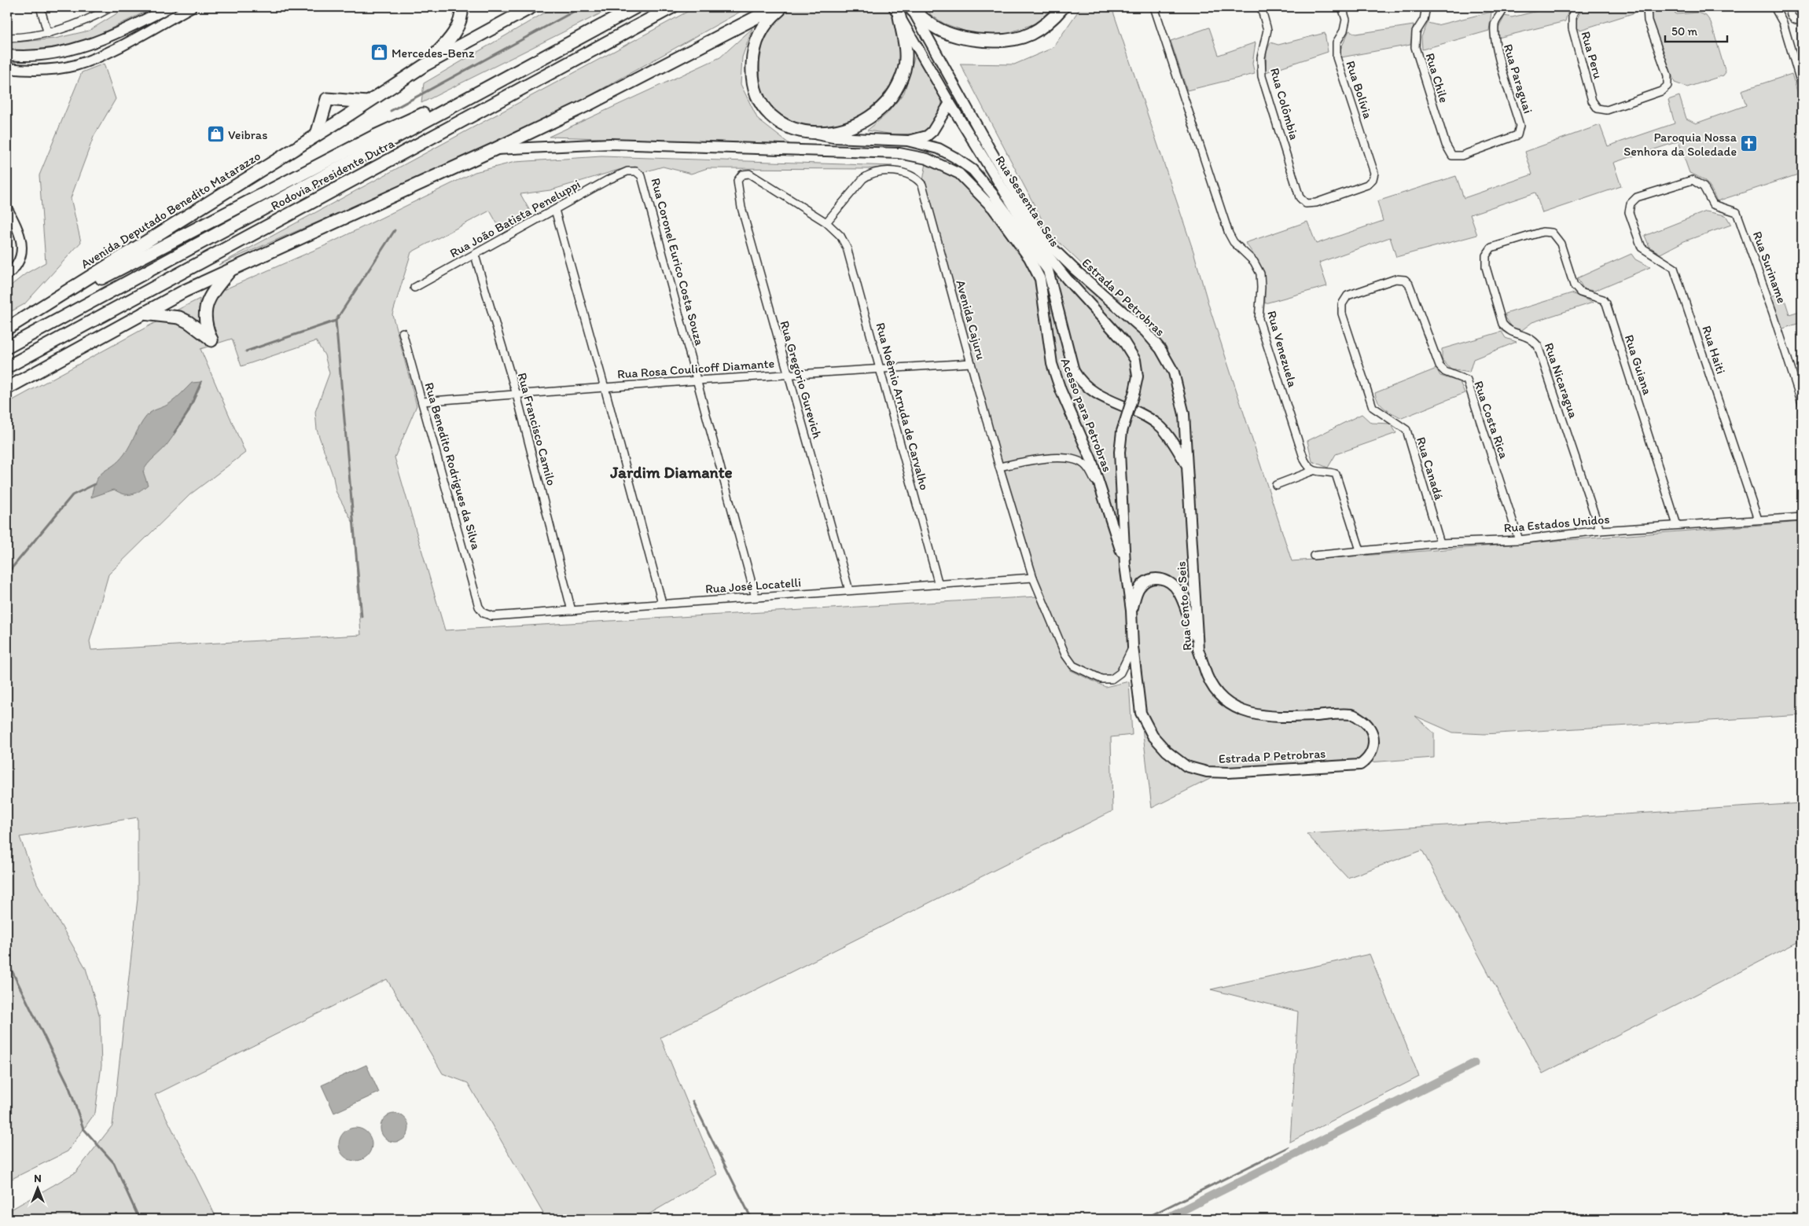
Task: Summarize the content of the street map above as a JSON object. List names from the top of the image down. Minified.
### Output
{"streets":{"highway":["Rodovia Presidente Dutra","Avenida Deputado Benedito Matarazzo"],"main road":["Rua Sessenta e Seis","Estrada P Petrobras","Acesso para Petrobras","Rua Cento e Seis"],"street":["Rua Peru","Rua Chile","Rua Paraguai","Rua Bolívia","Rua Colômbia","Rua João Batista Peneluppi","Rua Coronel Eurico Costa Souza","Rua Suriname","Avenida Cajuru","Rua Venezuela","Rua Haiti","Rua Guiana","Rua Rosa Coulicoff Diamante","Rua Gregório Gurevich","Rua Nicaragua","Rua Noêmio Arruda de Carvalho","Rua Costa Rica","Rua Francisco Camilo","Rua Benedito Rodrigues da Silva","Rua Canadá","Rua Estados Unidos","Rua José Locatelli"]},"crossings":[["Rua Chile","Rua Paraguai"],["Rua Bolívia","Rua Colômbia"],["Rua Sessenta e Seis","Acesso para Petrobras"],["Rua João Batista Peneluppi","Rua Coronel Eurico Costa Souza"],["Rua João Batista Peneluppi","Rua Francisco Camilo"],["Rua Coronel Eurico Costa Souza","Rua Rosa Coulicoff Diamante"],["Rua Coronel Eurico Costa Souza","Rua José Locatelli"],["Rua Suriname","Rua Haiti"],["Estrada P Petrobras","Acesso para Petrobras"],["Estrada P Petrobras","Rua Cento e Seis"],["Avenida Cajuru","Rua Rosa Coulicoff Diamante"],["Avenida Cajuru","Rua Gregório Gurevich"],["Avenida Cajuru","Rua Noêmio Arruda de Carvalho"],["Avenida Cajuru","Acesso para Petrobras"],["Avenida Cajuru","Rua José Locatelli"],["Rua Haiti","Rua Estados Unidos"],["Rua Guiana","Rua Nicaragua"],["Rua Guiana","Rua Estados Unidos"],["Rua Rosa Coulicoff Diamante","Rua Gregório Gurevich"],["Rua Rosa Coulicoff Diamante","Rua Noêmio Arruda de Carvalho"],["Rua Rosa Coulicoff Diamante","Rua Francisco Camilo"],["Rua Rosa Coulicoff Diamante","Rua Benedito Rodrigues da Silva"],["Rua Gregório Gurevich","Rua Noêmio Arruda de Carvalho"],["Rua Gregório Gurevich","Rua José Locatelli"],["Rua Nicaragua","Rua Estados Unidos"],["Rua Noêmio Arruda de Carvalho","Rua José Locatelli"],["Rua Costa Rica","Rua Canadá"],["Rua Costa Rica","Rua Estados Unidos"],["Rua Francisco Camilo","Rua José Locatelli"],["Rua Benedito Rodrigues da Silva","Rua José Locatelli"],["Rua Canadá","Rua Estados Unidos"]],"districts":["Jardim Diamante"],"places":{"shop":["Mercedes-Benz","Veibras"],"church":["Paroquia Nossa Senhora da Soledade"]},"scale_bar":"50 m","north":"top"}
